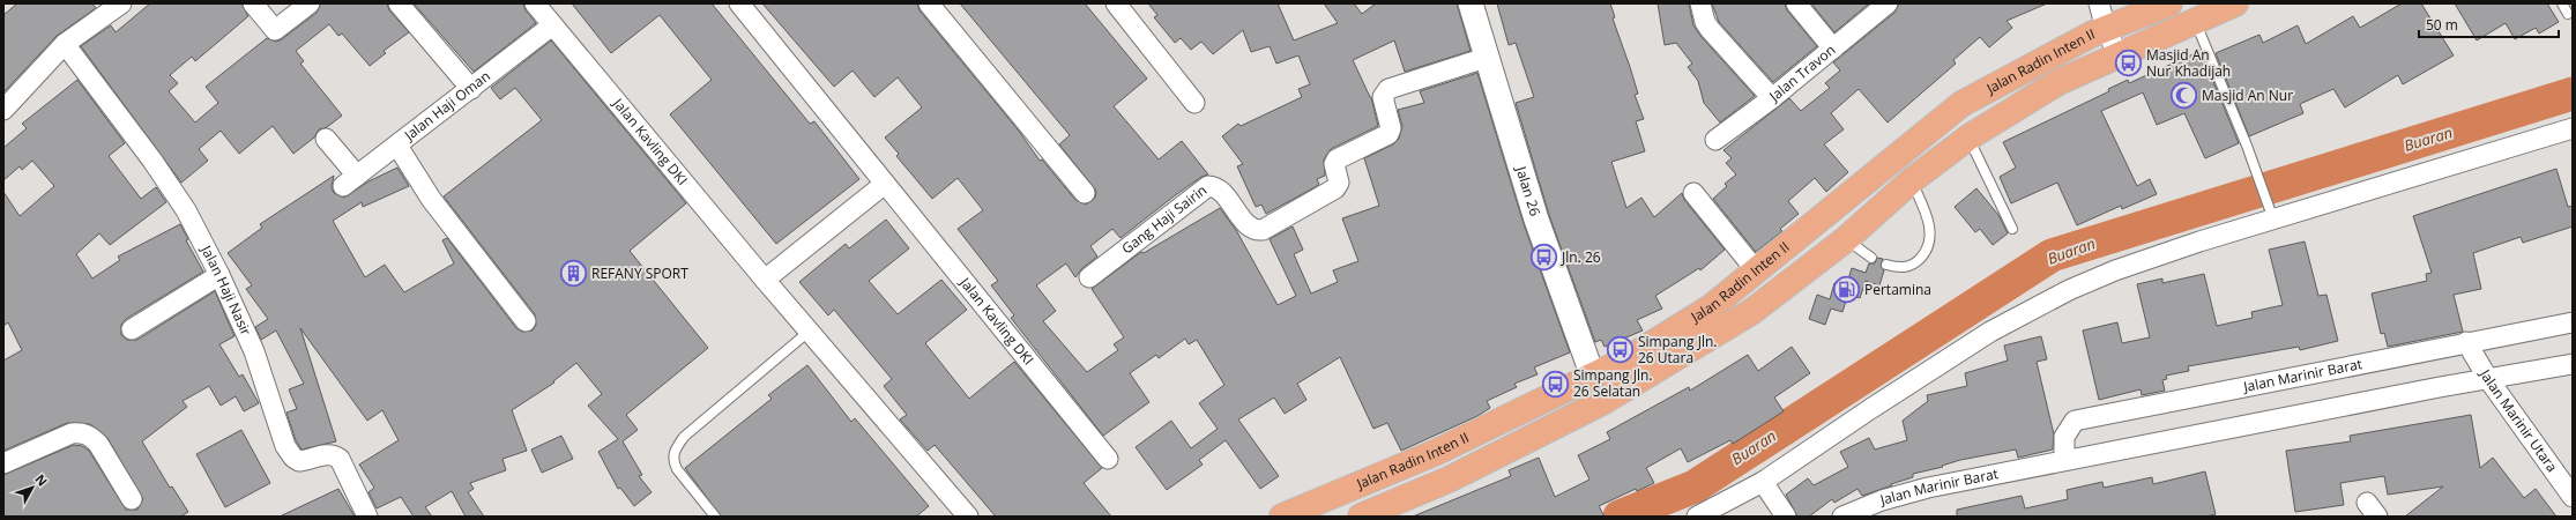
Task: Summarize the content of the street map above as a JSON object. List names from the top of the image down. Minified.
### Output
{"streets":{"main road":["Jalan Radin Inten II"],"street":["Jalan Travon","Jalan Haji Oman","Jalan Kavling DKI","Jalan 26","Gang Haji Sairin","Jalan Haji Nasir","Jalan Marinir Barat","Jalan Marinir Utara"]},"crossings":[["Jalan Radin Inten II","Jalan 26"],["Jalan Haji Oman","Jalan Kavling DKI"],["Jalan 26","Gang Haji Sairin"],["Jalan Marinir Barat","Jalan Marinir Utara"]],"water":["Buaran"],"places":{"bus stop":["Masjid An Nur Khadijah","Jln. 26","Simpang Jln. 26 Utara","Simpang Jln. 26 Selatan"],"mosque":["Masjid An Nur"],"building":["REFANY SPORT"],"fuel station":["Pertamina"]},"scale_bar":"50 m","north":"top right"}
